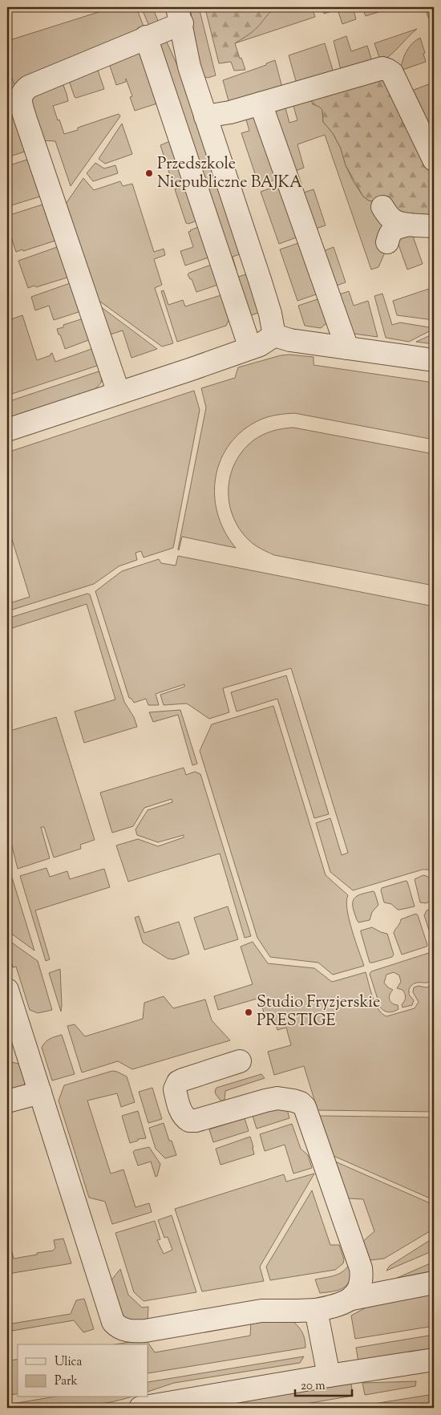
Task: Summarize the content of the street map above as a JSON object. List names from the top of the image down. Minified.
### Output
{"places":["Przedszkole Niepubliczne BAJKA","Studio Fryzjerskie PRESTIGE"],"legend":["Ulica","Park"],"scale_bar":"20 m"}
